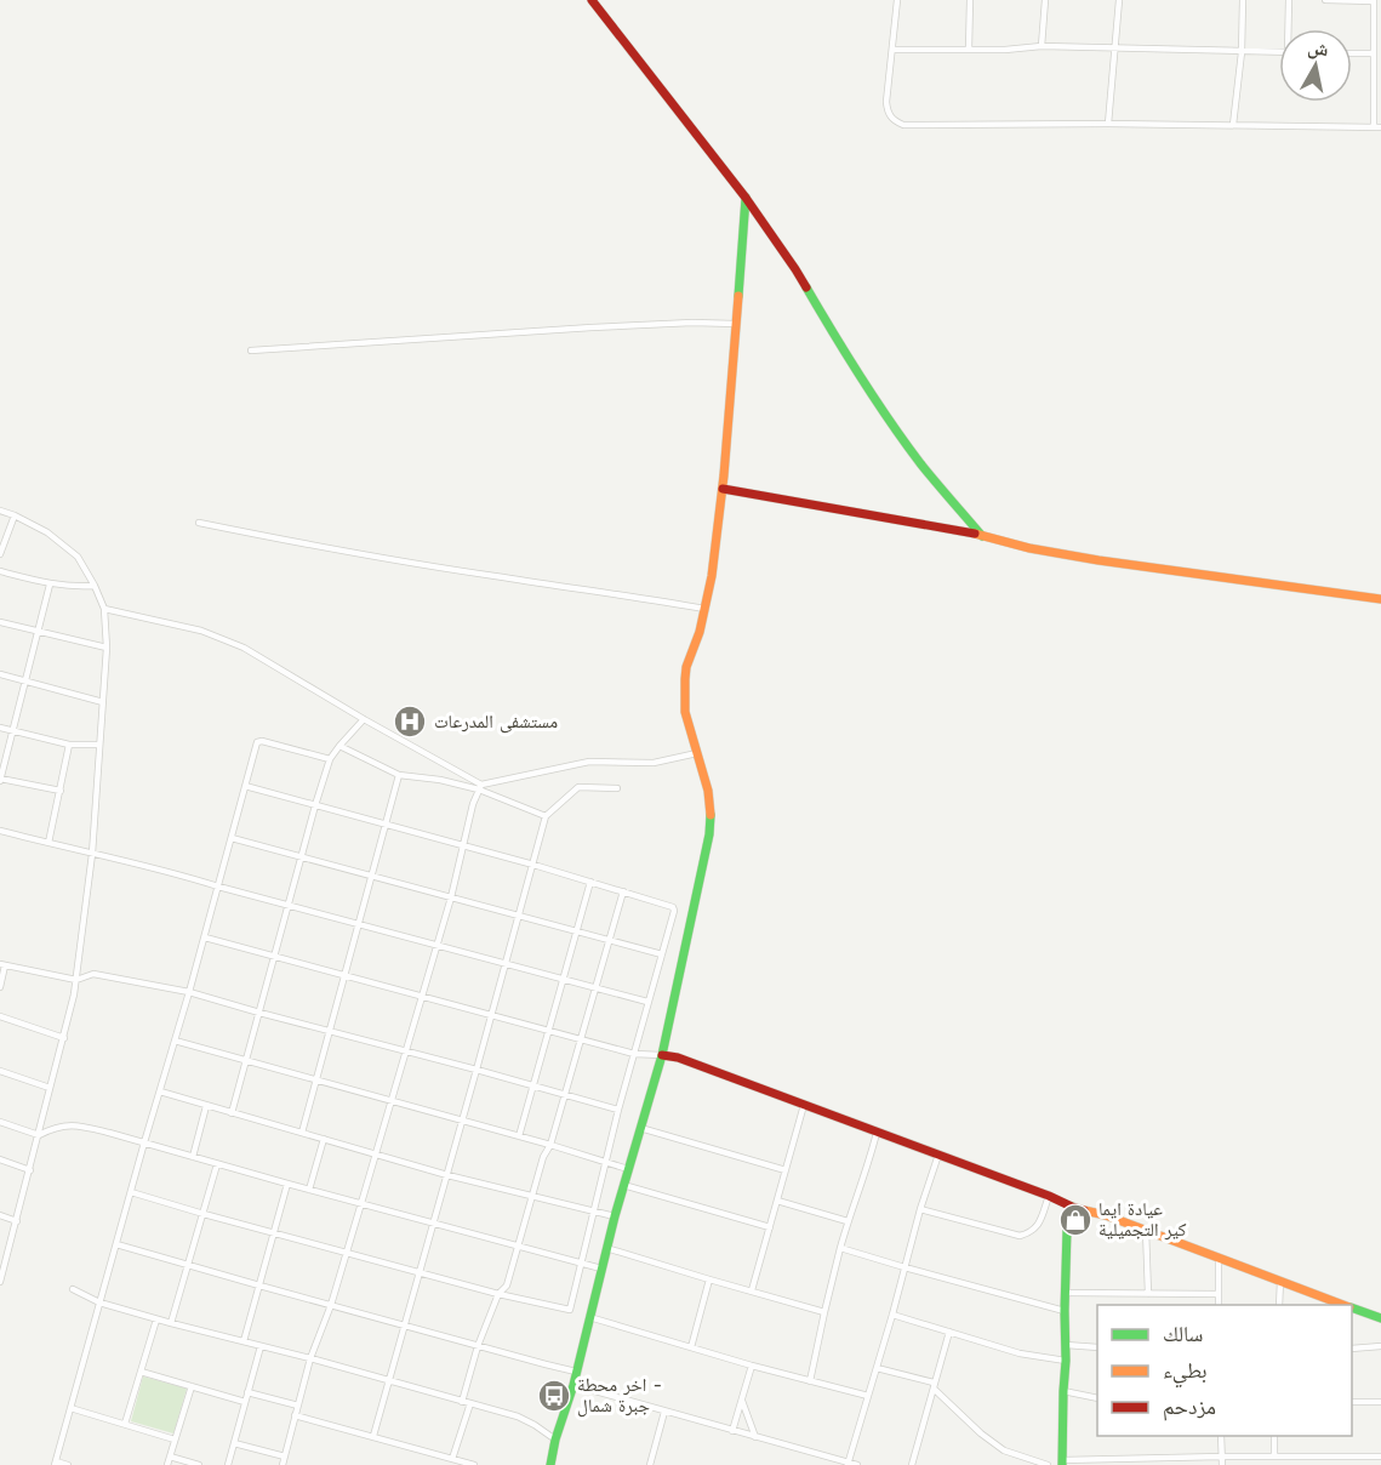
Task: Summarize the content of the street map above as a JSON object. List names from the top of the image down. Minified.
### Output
{"places":{"hospital":["مستشفى المدرعات"],"shop":["عيادة ايما كير التجميلية"],"bus stop":["اخر محطة - جبرة شمال"]},"legend":["سالك","بطيء","مزدحم"],"north":"top"}
